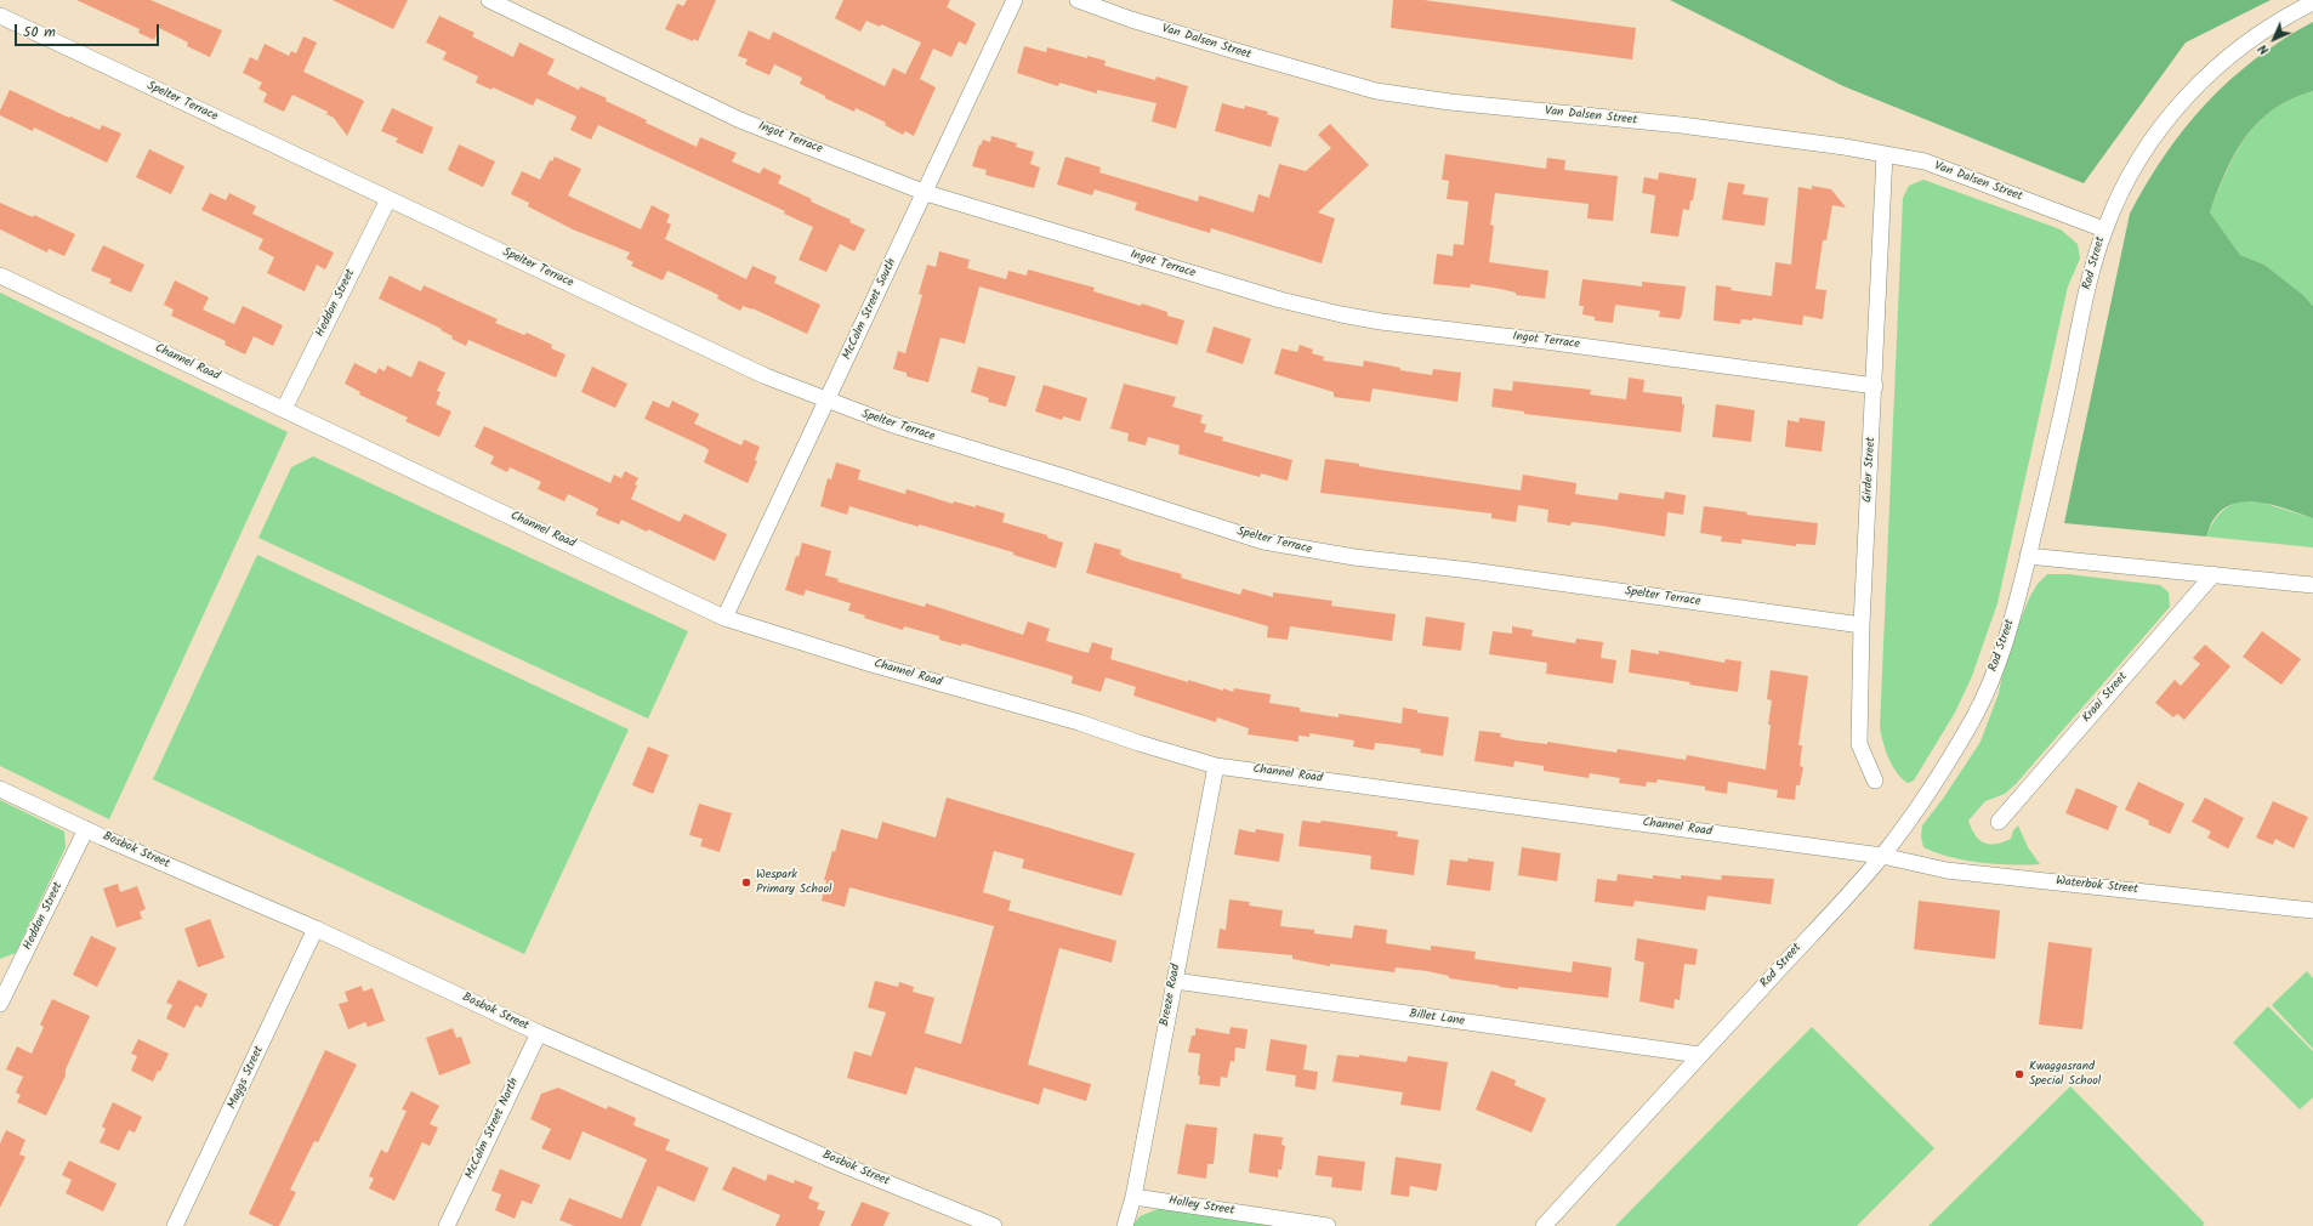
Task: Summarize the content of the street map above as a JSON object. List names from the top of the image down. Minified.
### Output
{"streets":{"street":["Van Dalsen Street","Spelter Terrace","Ingot Terrace","Rod Street","Heddon Street","McColm Street South","Channel Road","Girder Street","Kraai Street","Bosbok Street","Waterbok Street","Breeze Road","Billet Lane","Maggs Street","McColm Street North","Holley Street"]},"crossings":[["Van Dalsen Street","Rod Street"],["Van Dalsen Street","Girder Street"],["Spelter Terrace","Heddon Street"],["Spelter Terrace","McColm Street South"],["Spelter Terrace","Girder Street"],["Ingot Terrace","McColm Street South"],["Ingot Terrace","Girder Street"],["Rod Street","Channel Road"],["Rod Street","Waterbok Street"],["Rod Street","Billet Lane"],["Heddon Street","Channel Road"],["Heddon Street","Bosbok Street"],["McColm Street South","Channel Road"],["Channel Road","Waterbok Street"],["Channel Road","Breeze Road"],["Bosbok Street","Maggs Street"],["Bosbok Street","McColm Street North"],["Breeze Road","Billet Lane"],["Breeze Road","Holley Street"]],"places":["Wespark Primary School","Kwaggasrand Special School"],"scale_bar":"50 m","north":"bottom left"}
